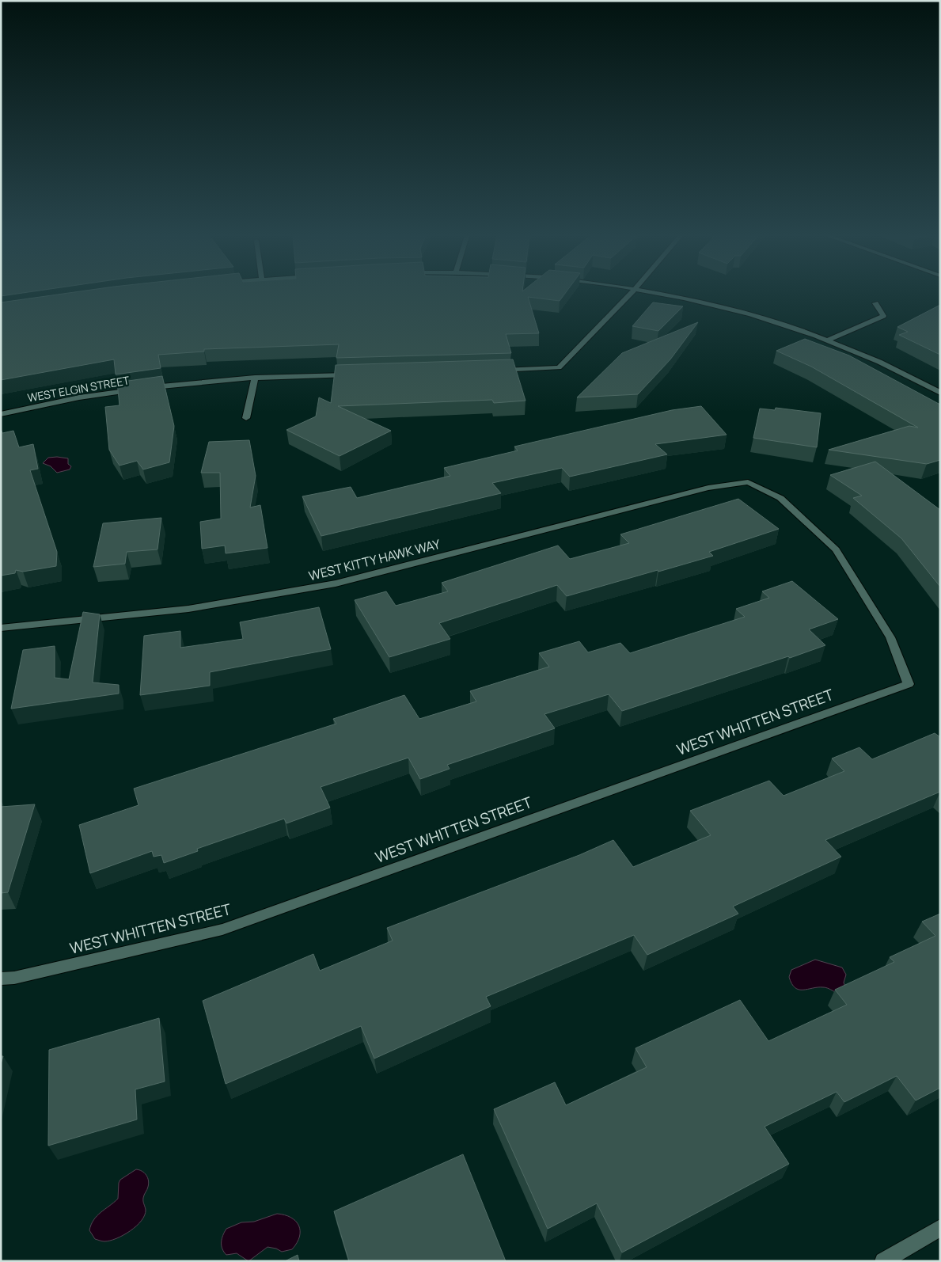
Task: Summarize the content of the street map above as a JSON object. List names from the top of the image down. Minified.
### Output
{"streets":{"street":["WEST ELGIN STREET","WEST KITTY HAWK WAY","WEST WHITTEN STREET"]},"crossings":[["WEST KITTY HAWK WAY","WEST WHITTEN STREET"]]}
